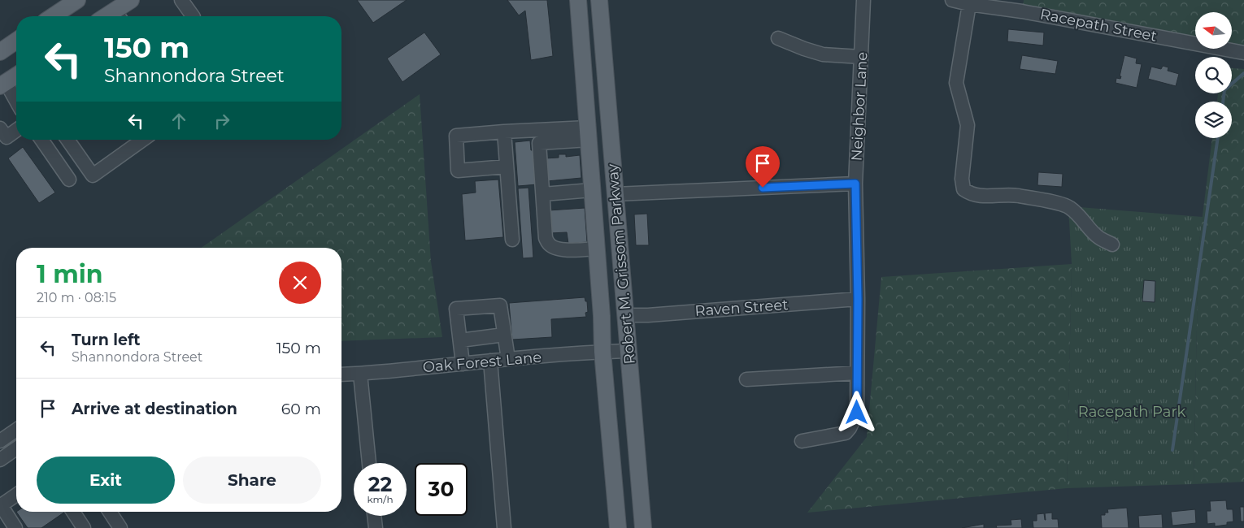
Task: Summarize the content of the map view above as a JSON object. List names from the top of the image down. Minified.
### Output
{"streets":{"main road":["Robert M. Grissom Parkway"],"street":["Racepath Street","Neighbor Lane","Raven Street","Oak Forest Lane"]},"crossings":[["Neighbor Lane","Raven Street"],["Robert M. Grissom Parkway","Raven Street"],["Robert M. Grissom Parkway","Oak Forest Lane"]],"parks":["Racepath Park"],"north":"left","page":{"turn":["150 m","Shannondora Street"],"heading":["1 min","210 m · 08:15"],"list":[{"name":"Turn left","note":"Shannondora Street","value":"150 m"},{"name":"Arrive at destination","value":"60 m"}],"buttons":["Exit","Share"],"speed":"22 km/h","limit":"30"}}
